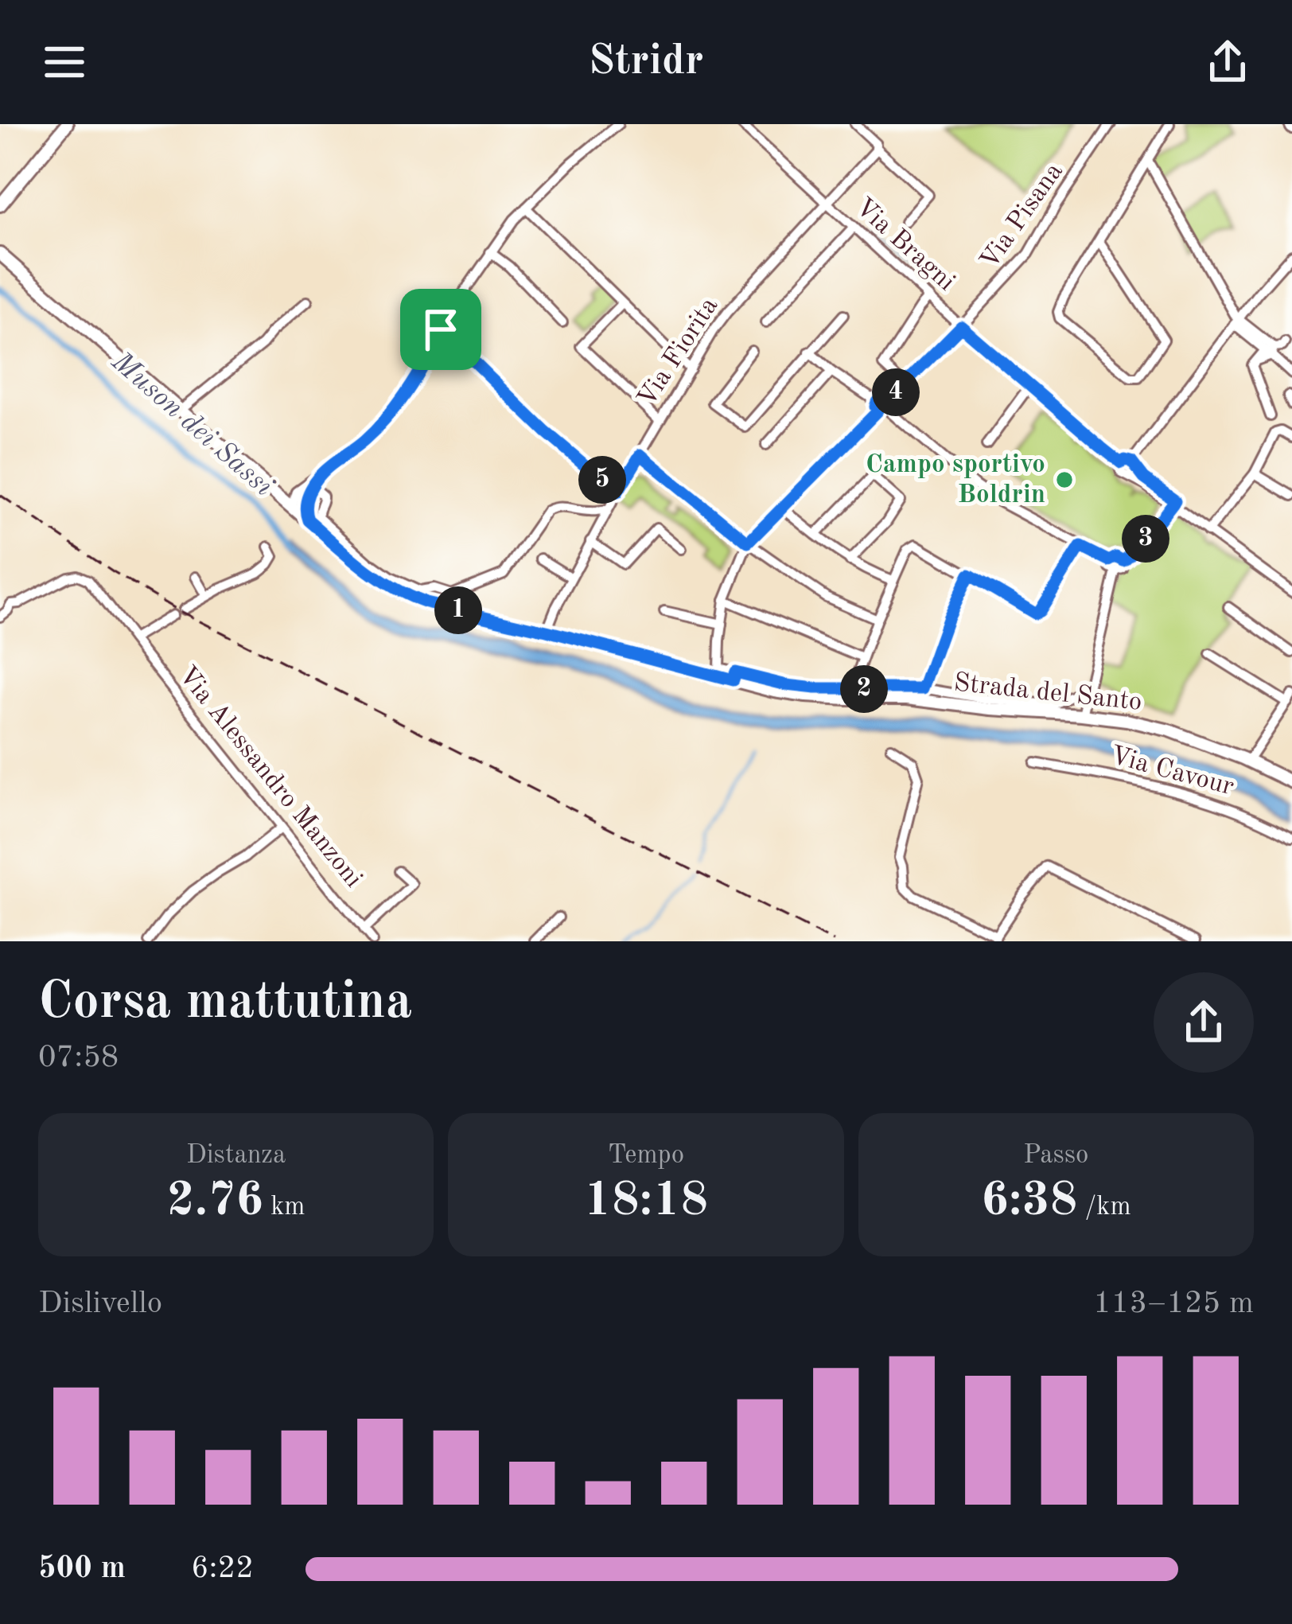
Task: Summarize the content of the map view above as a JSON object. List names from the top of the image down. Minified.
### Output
{"streets":{"main road":["Strada del Santo"],"street":["Via Pisana","Via Bragni","Via Fiorita","Via Cavour","Via Alessandro Manzoni"]},"crossings":[["Via Pisana","Via Bragni"],["Via Bragni","Via Fiorita"],["Via Fiorita","Strada del Santo"]],"water":["Muson dei Sassi"],"places":["Campo sportivo Boldrin"],"page":{"header":"Stridr","pins":["4","5","3","1","2"],"heading":["Corsa mattutina","07:58"],"stats":[["Distanza","2.76 km"],["Tempo","18:18"],["Passo","6:38 /km"]],"chart":["Dislivello","113–125 m"],"list":[{"name":"500 m","note":"6:22"}]}}
